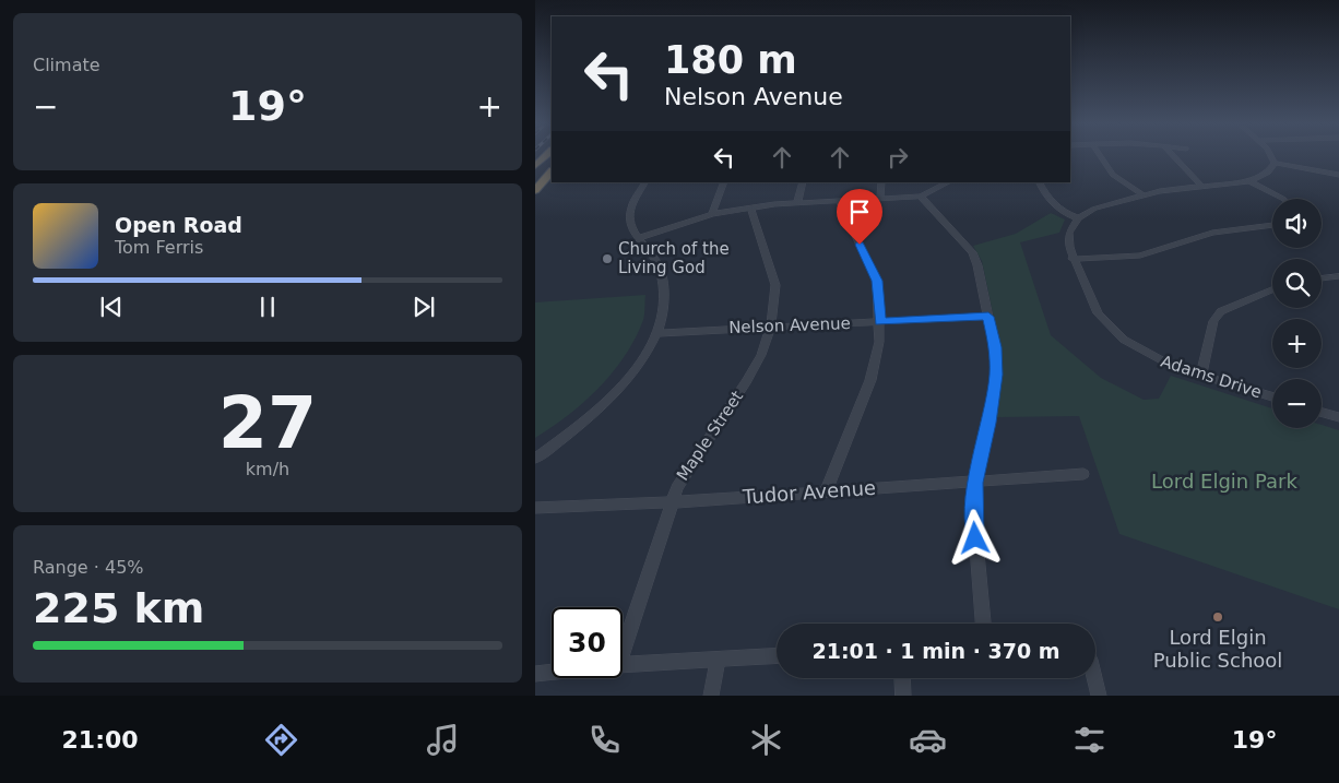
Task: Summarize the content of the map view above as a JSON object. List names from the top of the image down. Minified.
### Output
{"streets":{"street":["Nelson Avenue","Adams Drive","Maple Street","Tudor Avenue"]},"crossings":[["Nelson Avenue","Maple Street"],["Maple Street","Tudor Avenue"]],"parks":["Lord Elgin Park"],"places":["Church of the Living God","Lord Elgin Public School"],"page":{"tile":["Climate",["27","km/h"],["Range · 45%","225 km"]],"turn":["180 m","Nelson Avenue"],"heat":["−","19°","+"],"map_buttons":["+","−"],"song":["Open Road","Tom Ferris"],"limit":"30","trip":"21:01 · 1 min · 370 m","tabs":["21:00","19°"]}}
